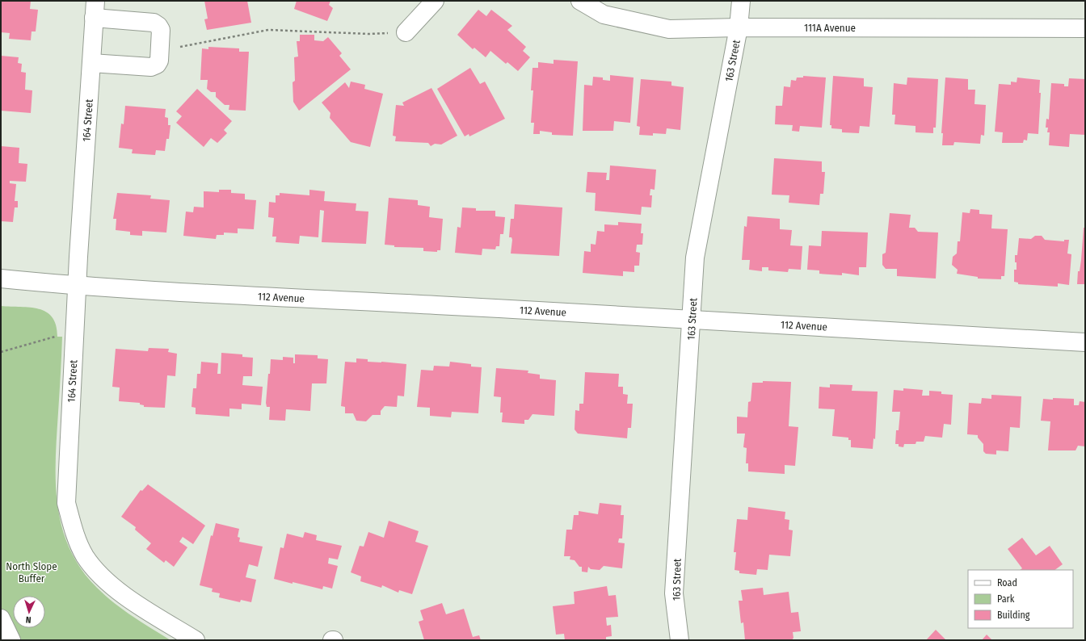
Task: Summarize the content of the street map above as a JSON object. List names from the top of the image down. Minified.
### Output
{"streets":{"street":["111A Avenue","163 Street","164 Street","112 Avenue"]},"crossings":[["111A Avenue","163 Street"],["163 Street","112 Avenue"],["164 Street","112 Avenue"]],"parks":["North Slope Buffer"],"legend":["Road","Park","Building"],"north":"bottom"}
